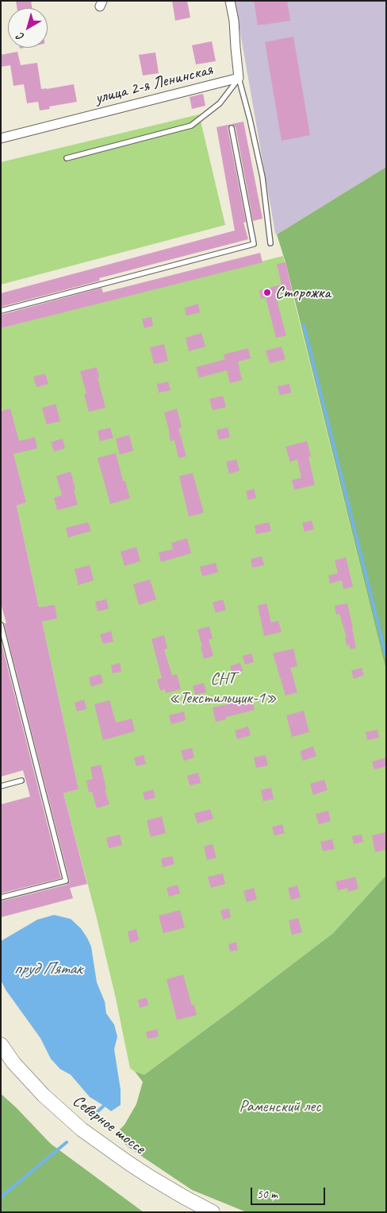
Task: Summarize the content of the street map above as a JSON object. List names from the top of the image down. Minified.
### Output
{"streets":{"main road":["Северное шоссе"],"street":["улица 2-я Ленинская"]},"water":["пруд Пятак"],"parks":["СНТ «Текстильщик-1»","Раменский лес"],"places":["Сторожка"],"scale_bar":"50 m","north":"bottom left"}
